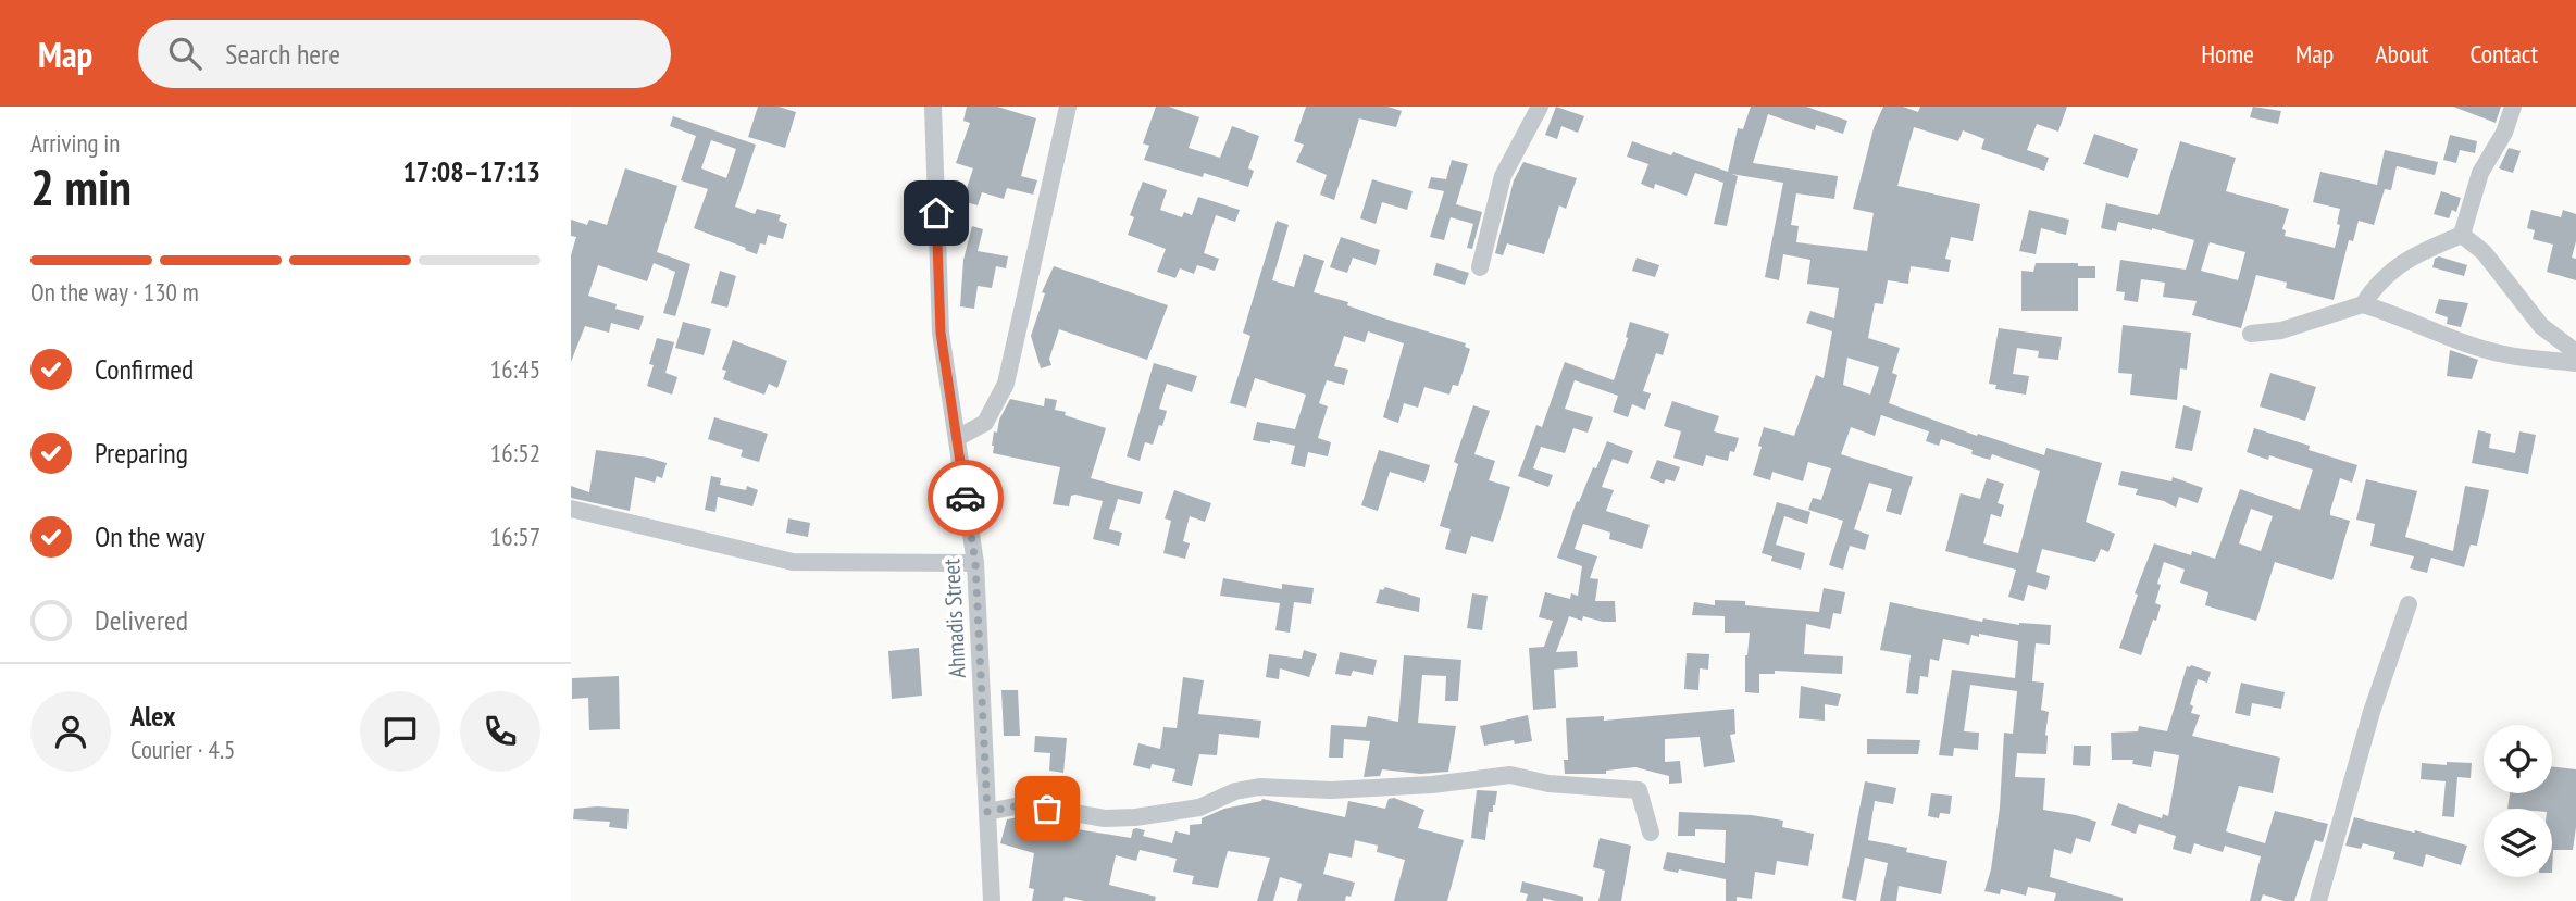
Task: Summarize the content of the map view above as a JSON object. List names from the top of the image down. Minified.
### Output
{"streets":{"street":["Ahmadis Street"]},"page":{"header":"Map","search":"Search here","nav":["Home","Map","About","Contact"],"heading":["2 min","Arriving in","17:08–17:13"],"panel":["Alex","Courier · 4.5"],"bar":"On the way · 130 m","list":[["Confirmed","16:45"],["Preparing","16:52"],["On the way","16:57"],"Delivered"]}}
